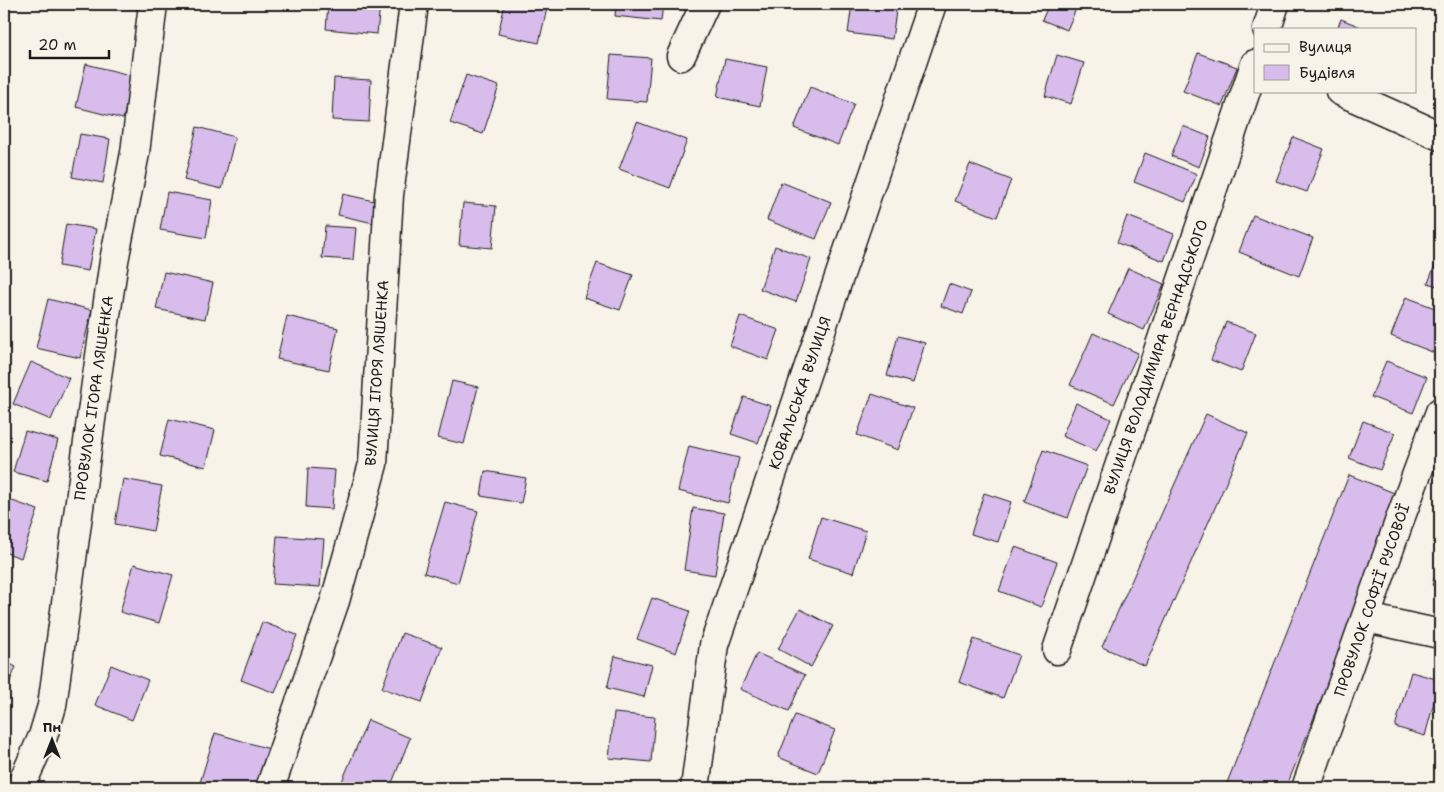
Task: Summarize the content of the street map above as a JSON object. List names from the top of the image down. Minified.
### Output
{"streets":{"street":["ВУЛИЦЯ ВОЛОДИМИРА ВЕРНАДСЬКОГО","ВУЛИЦЯ ІГОРЯ ЛЯШЕНКА","КОВАЛЬСЬКА ВУЛИЦЯ","ПРОВУЛОК ІГОРА ЛЯШЕНКА","ПРОВУЛОК СОФІЇ РУСОВОЇ"]},"legend":["Вулиця","Будівля"],"scale_bar":"20 m","north":"top"}
